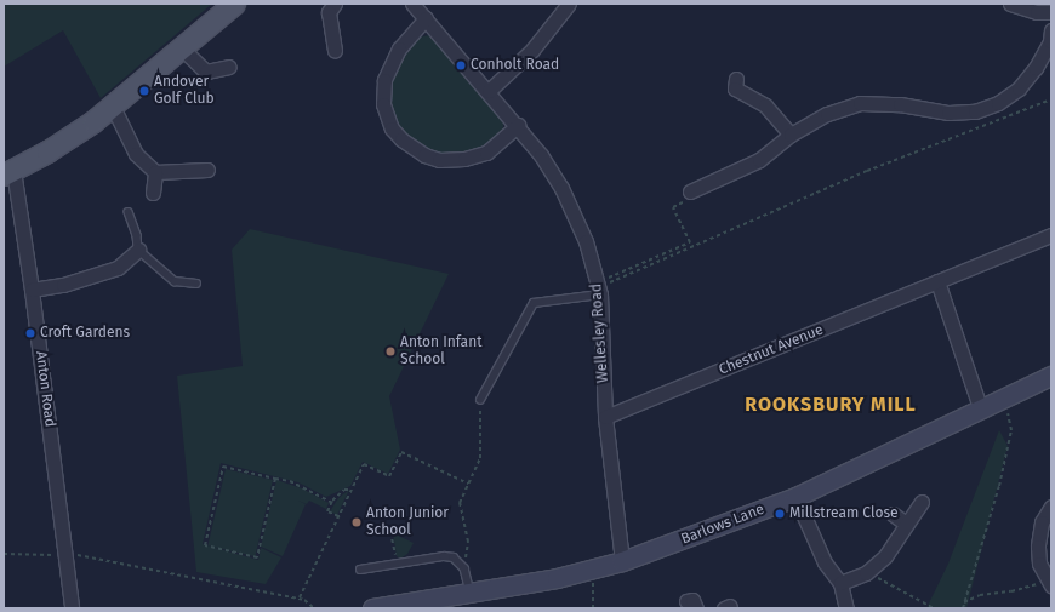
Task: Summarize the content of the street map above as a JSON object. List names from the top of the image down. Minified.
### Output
{"streets":{"street":["Wellesley Road","Chestnut Avenue","Anton Road","Barlows Lane"]},"crossings":[["Wellesley Road","Chestnut Avenue"],["Wellesley Road","Barlows Lane"]],"districts":["ROOKSBURY MILL"],"places":["Conholt Road","Andover Golf Club","Croft Gardens","Anton Infant School","Millstream Close","Anton Junior School"]}
